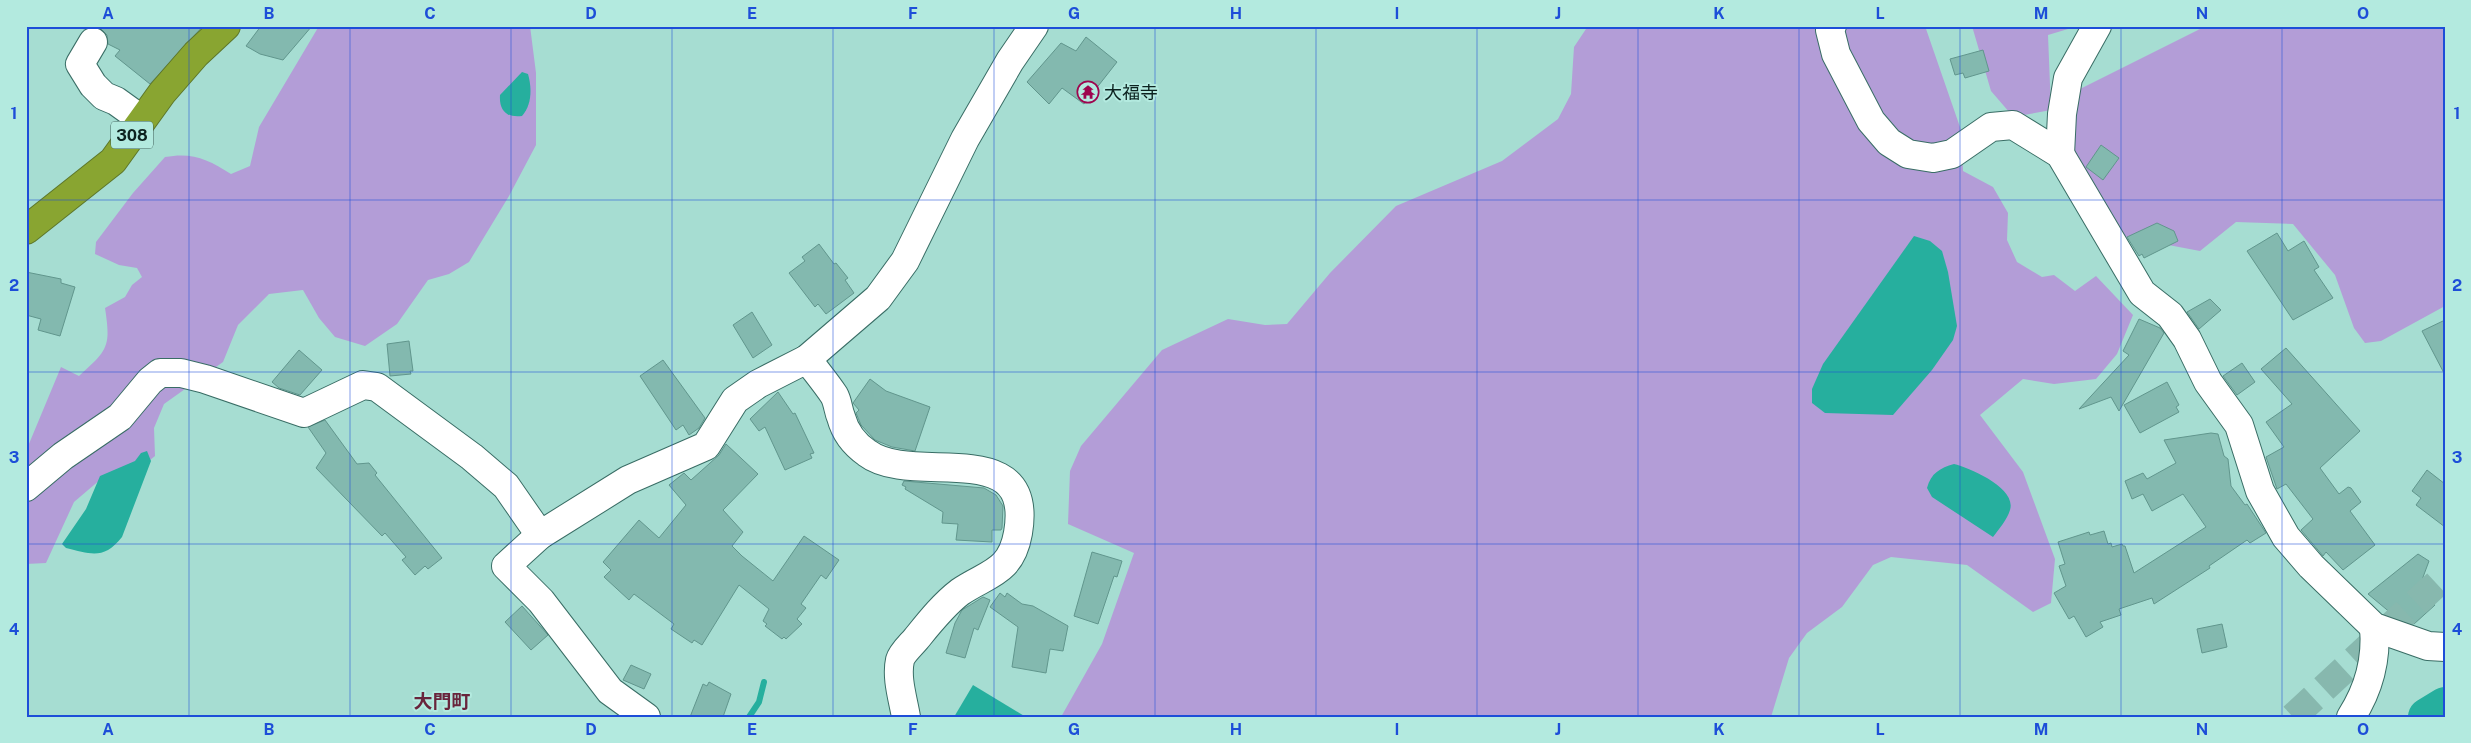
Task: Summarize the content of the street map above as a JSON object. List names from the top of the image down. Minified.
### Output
{"streets":{"highway":["308"]},"districts":["大門町"],"places":{"temple":["大福寺"]},"grid":{"columns":["A","B","C","D","E","F","G","H","I","J","K","L","M","N","O"],"rows":["1","2","3","4"]}}
